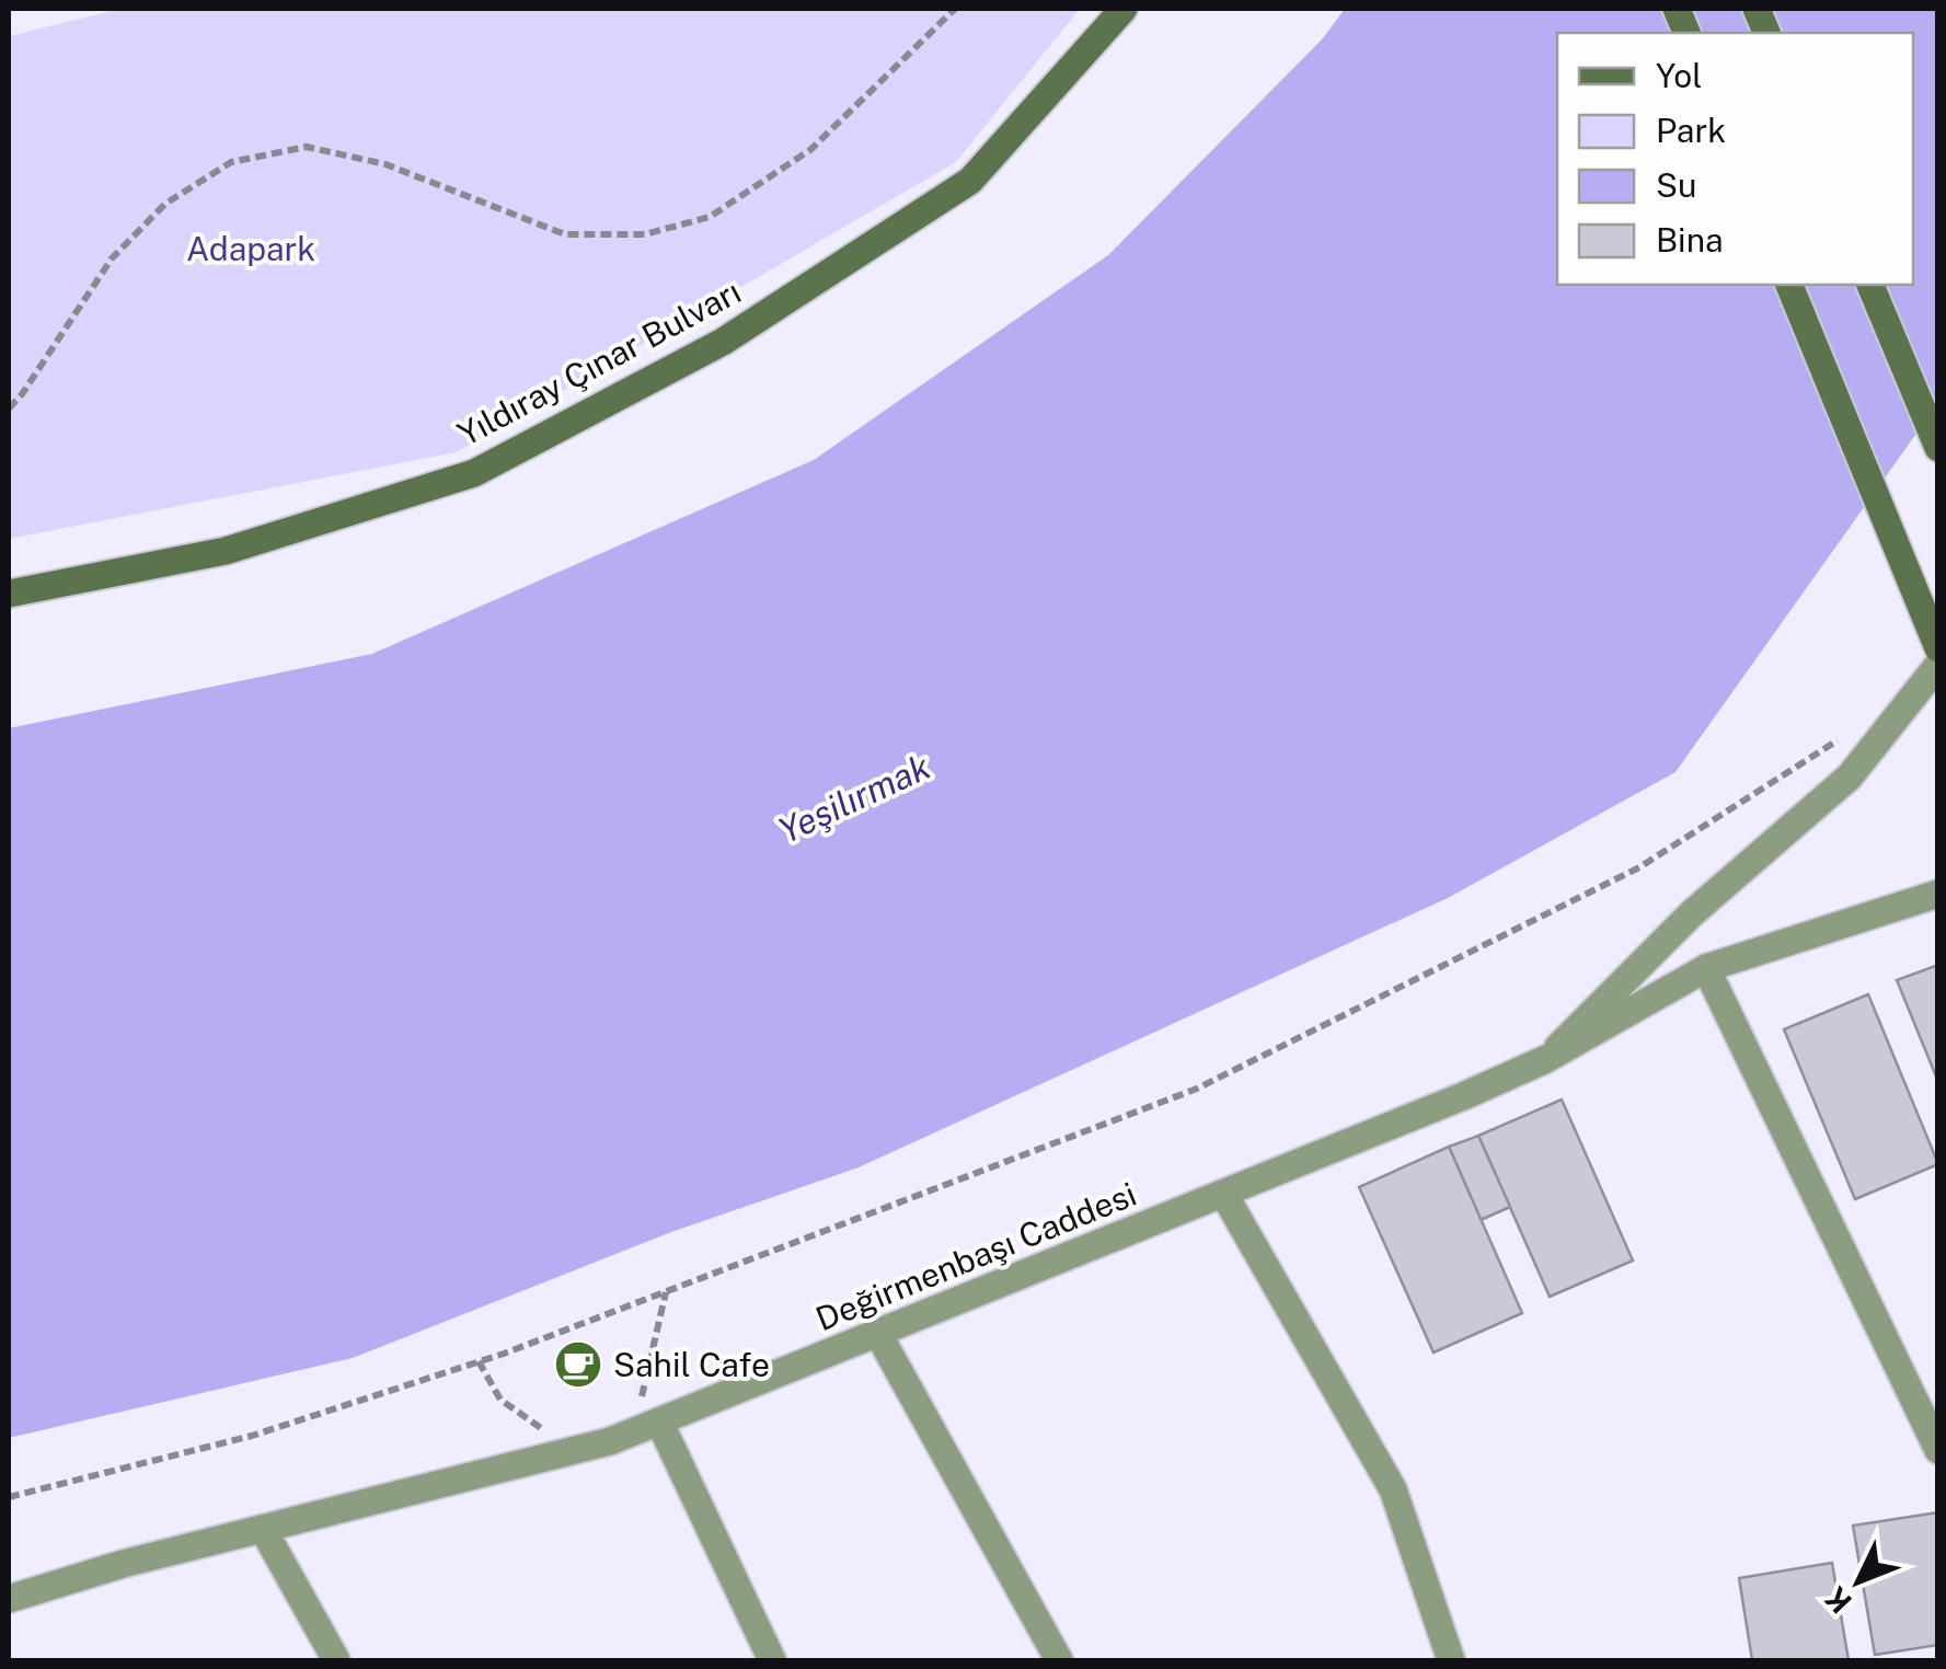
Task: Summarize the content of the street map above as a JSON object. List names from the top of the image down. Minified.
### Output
{"streets":{"main road":["Yıldıray Çınar Bulvarı"],"street":["Değirmenbaşı Caddesi"]},"water":["Yeşilırmak"],"parks":["Adapark"],"places":{"cafe":["Sahil Cafe"]},"legend":["Yol","Park","Su","Bina"],"north":"bottom left"}
